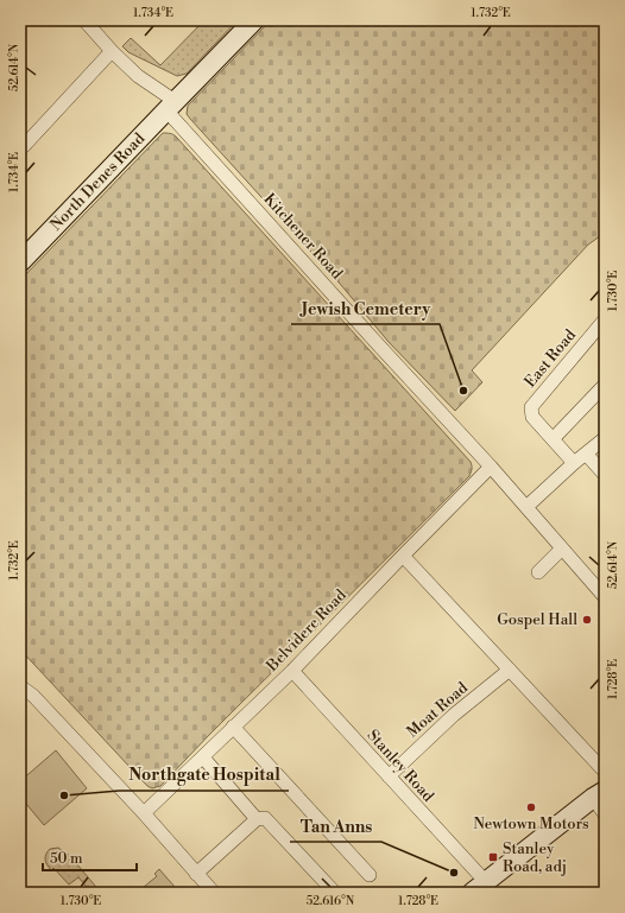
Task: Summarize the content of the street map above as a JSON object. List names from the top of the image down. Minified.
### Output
{"streets":{"street":["North Denes Road","Kitchener Road","East Road","Belvidere Road","Moat Road","Stanley Road"]},"crossings":[["North Denes Road","Kitchener Road"],["Kitchener Road","Belvidere Road"],["Belvidere Road","Stanley Road"],["Moat Road","Stanley Road"]],"places":{"other":["Jewish Cemetery","Gospel Hall","Northgate Hospital","Newtown Motors","Tan Anns"],"transit":["Stanley Road, adj"]},"scale_bar":"50 m","coordinates":["1.734°E","1.732°E","52.614°N","1.730°E","1.728°E","52.616°N"]}
